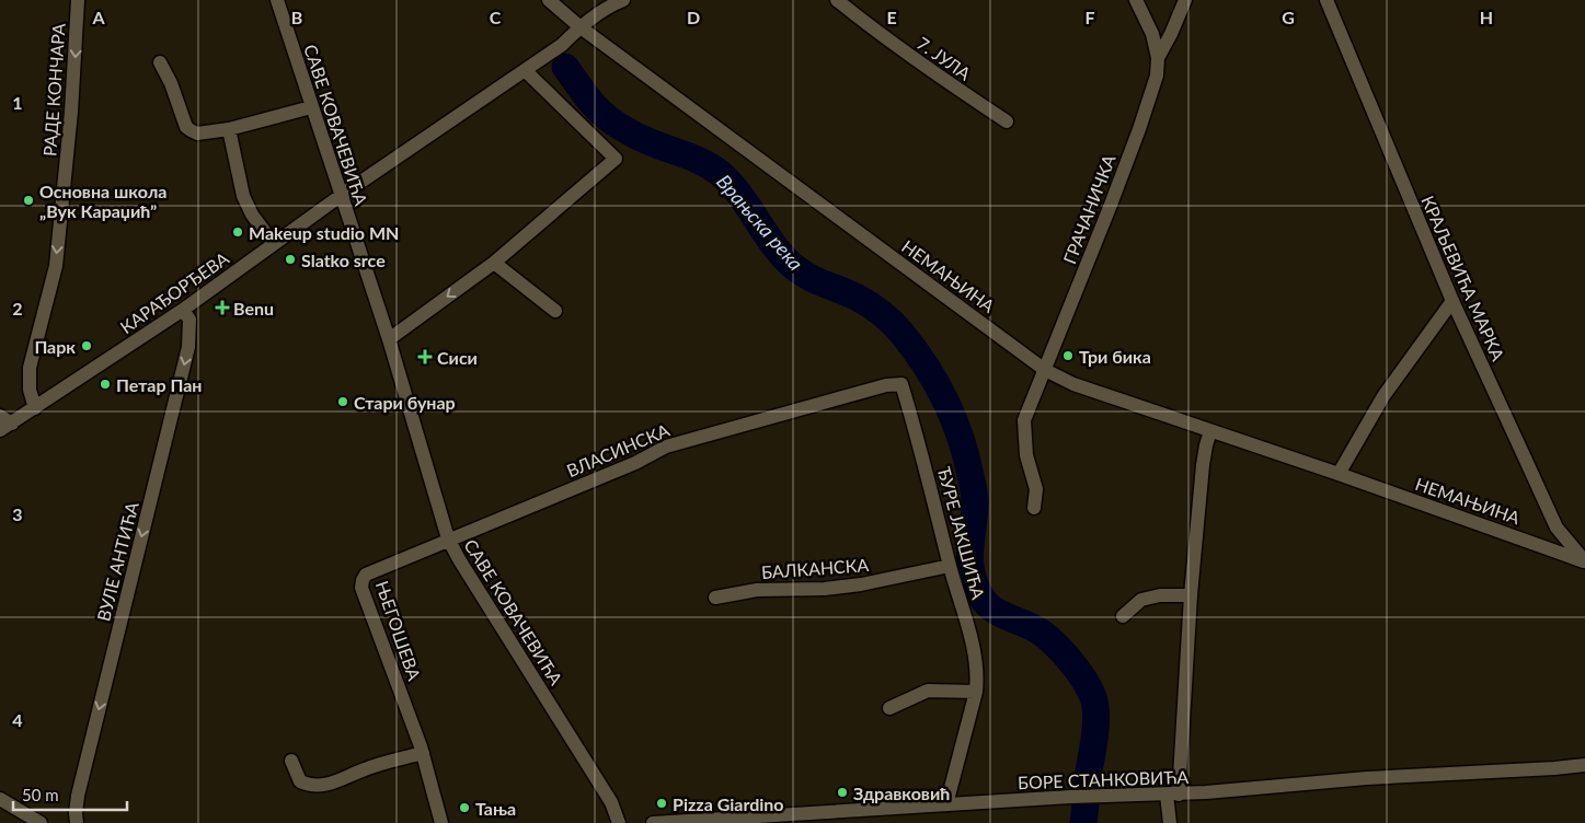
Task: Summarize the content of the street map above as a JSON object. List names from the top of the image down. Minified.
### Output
{"streets":{"street":["7. ЈУЛА","РАДЕ КОНЧАРА","САВЕ КОВАЧЕВИЋА","ГРАЧАНИЧКА","НЕМАЊИНА","КРАЉЕВИЋА МАРКА","КАРАЂОРЂЕВА","ВЛАСИНСКА","ЂУРЕ ЈАКШИЋА","ВУЛЕ АНТИЋА","БАЛКАНСКА","ЊЕГОШЕВА","БОРЕ СТАНКОВИЋА"]},"crossings":[["РАДЕ КОНЧАРА","КАРАЂОРЂЕВА"],["САВЕ КОВАЧЕВИЋА","КАРАЂОРЂЕВА"],["САВЕ КОВАЧЕВИЋА","ВЛАСИНСКА"],["САВЕ КОВАЧЕВИЋА","ЊЕГОШЕВА"],["ГРАЧАНИЧКА","НЕМАЊИНА"],["НЕМАЊИНА","КРАЉЕВИЋА МАРКА"],["НЕМАЊИНА","КАРАЂОРЂЕВА"],["КАРАЂОРЂЕВА","ВУЛЕ АНТИЋА"],["ВЛАСИНСКА","ЂУРЕ ЈАКШИЋА"],["ВЛАСИНСКА","ЊЕГОШЕВА"],["ЂУРЕ ЈАКШИЋА","БАЛКАНСКА"],["ЂУРЕ ЈАКШИЋА","БОРЕ СТАНКОВИЋА"]],"one_way":["РАДЕ КОНЧАРА","ВУЛЕ АНТИЋА"],"water":["Врањска река"],"places":{"other":["Основна школа „Вук Караџић”","Makeup studio MN","Slatko srce","Парк","Три бика","Петар Пан","Стари бунар","Здравковић","Pizza Giardino","Тања"],"health":["Benu","Сиси"]},"scale_bar":"50 m","grid":{"columns":["A","B","C","D","E","F","G","H"],"rows":["1","2","3","4"]}}
